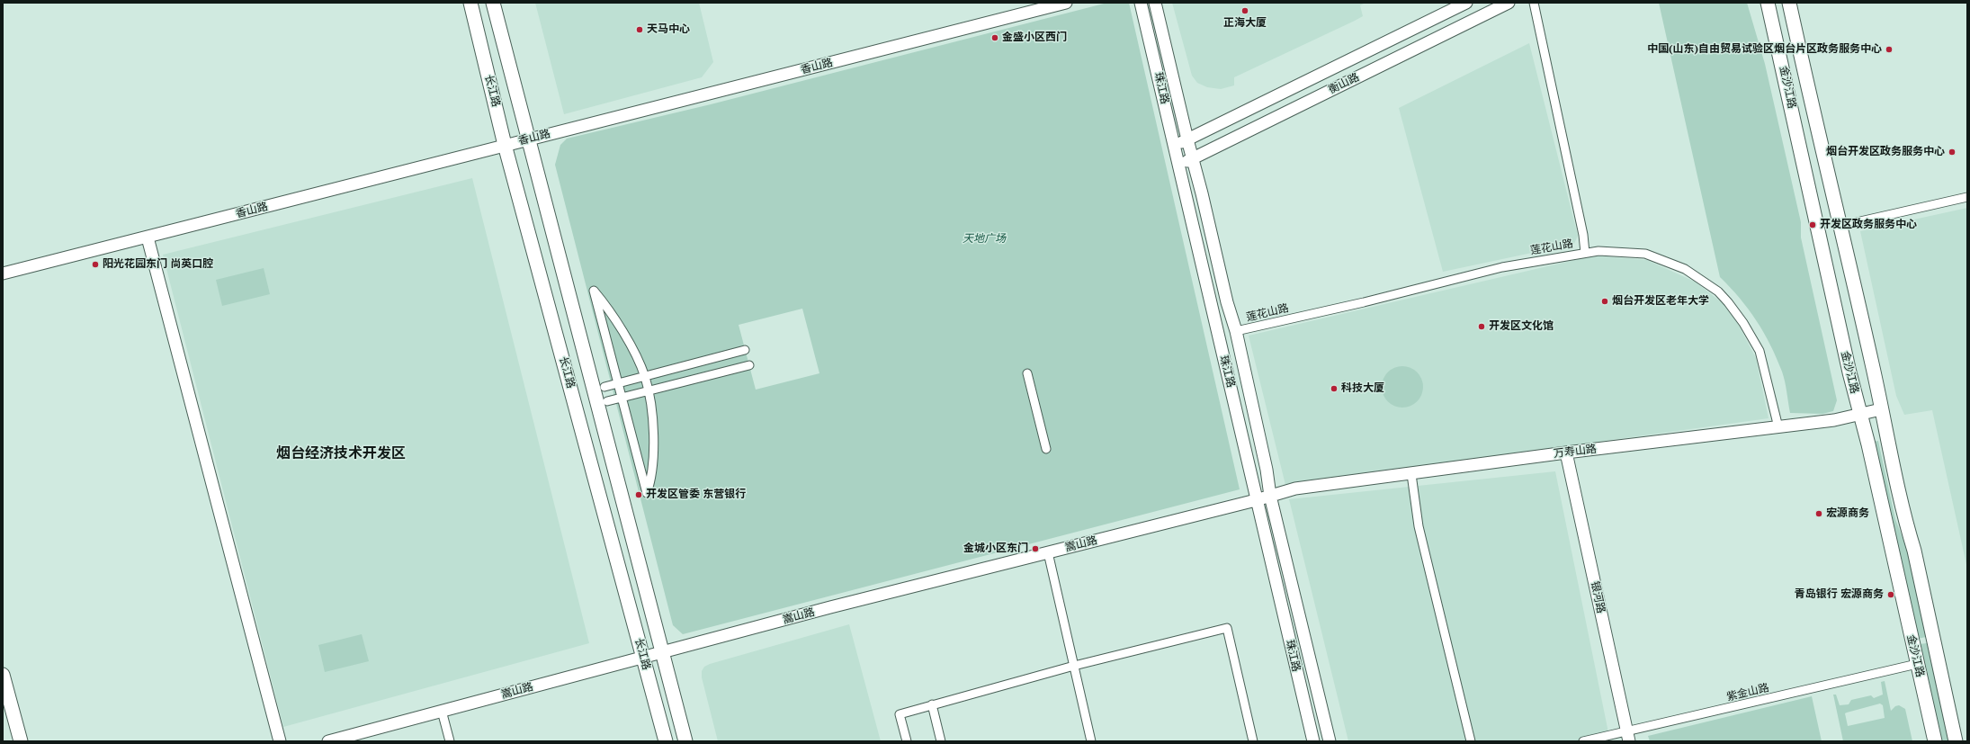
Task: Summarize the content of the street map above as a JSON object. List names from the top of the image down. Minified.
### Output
{"streets":{"main road":["金沙江路","长江路"],"street":["香山路","衡山路","珠江路","莲花山路","万寿山路","嵩山路","银河路","紫金山路"]},"crossings":[["香山路","长江路"],["衡山路","珠江路"],["金沙江路","万寿山路"],["金沙江路","紫金山路"],["珠江路","嵩山路"],["长江路","嵩山路"],["莲花山路","万寿山路"],["万寿山路","嵩山路"],["万寿山路","银河路"],["银河路","紫金山路"]],"districts":["烟台经济技术开发区"],"parks":["天地广场"],"places":["正海大厦","天马中心","金盛小区西门","中国(山东)自由贸易试验区烟台片区政务服务中心","烟台开发区政务服务中心","开发区政务服务中心","阳光花园东门 尚英口腔","烟台开发区老年大学","开发区文化馆","科技大厦","开发区管委 东营银行","宏源商务","金城小区东门","青岛银行 宏源商务"]}
